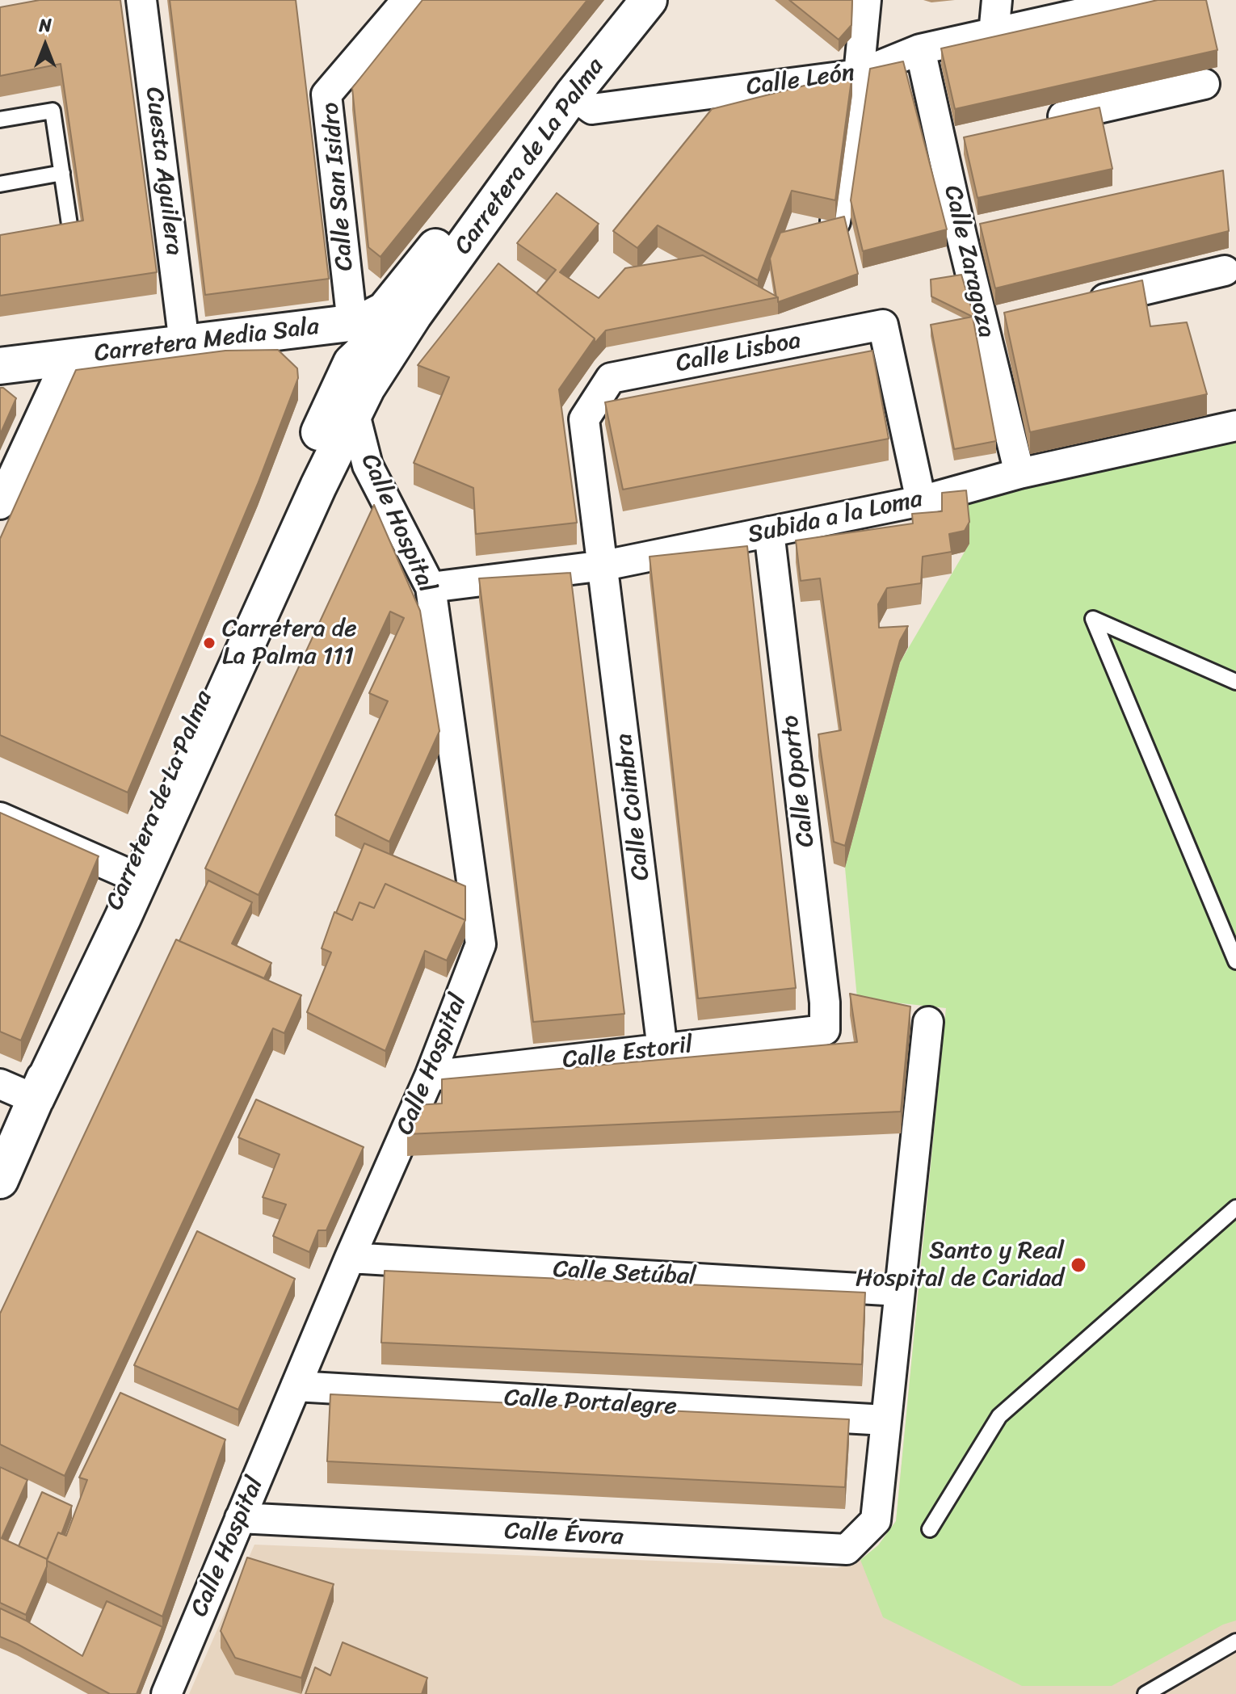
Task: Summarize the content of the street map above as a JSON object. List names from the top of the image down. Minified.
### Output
{"streets":{"main road":["Carretera de La Palma","Carretera Media Sala"],"street":["Calle León","Cuesta Aguilera","Calle San Isidro","Calle Zaragoza","Calle Lisboa","Subida a la Loma","Calle Hospital","Calle Oporto","Calle Coimbra","Calle Estoril","Calle Setúbal","Calle Portalegre","Calle Évora"]},"crossings":[["Calle León","Carretera de La Palma"],["Calle León","Calle Zaragoza"],["Carretera de La Palma","Calle San Isidro"],["Carretera de La Palma","Carretera Media Sala"],["Carretera de La Palma","Calle Hospital"],["Cuesta Aguilera","Carretera Media Sala"],["Calle San Isidro","Carretera Media Sala"],["Calle Zaragoza","Subida a la Loma"],["Calle Lisboa","Subida a la Loma"],["Calle Lisboa","Calle Coimbra"],["Subida a la Loma","Calle Hospital"],["Subida a la Loma","Calle Oporto"],["Subida a la Loma","Calle Coimbra"],["Calle Hospital","Calle Estoril"],["Calle Hospital","Calle Setúbal"],["Calle Hospital","Calle Portalegre"],["Calle Hospital","Calle Évora"],["Calle Oporto","Calle Estoril"],["Calle Coimbra","Calle Estoril"],["Calle Portalegre","Calle Évora"]],"places":["Carretera de La Palma 111","Santo y Real Hospital de Caridad"],"north":"top"}
